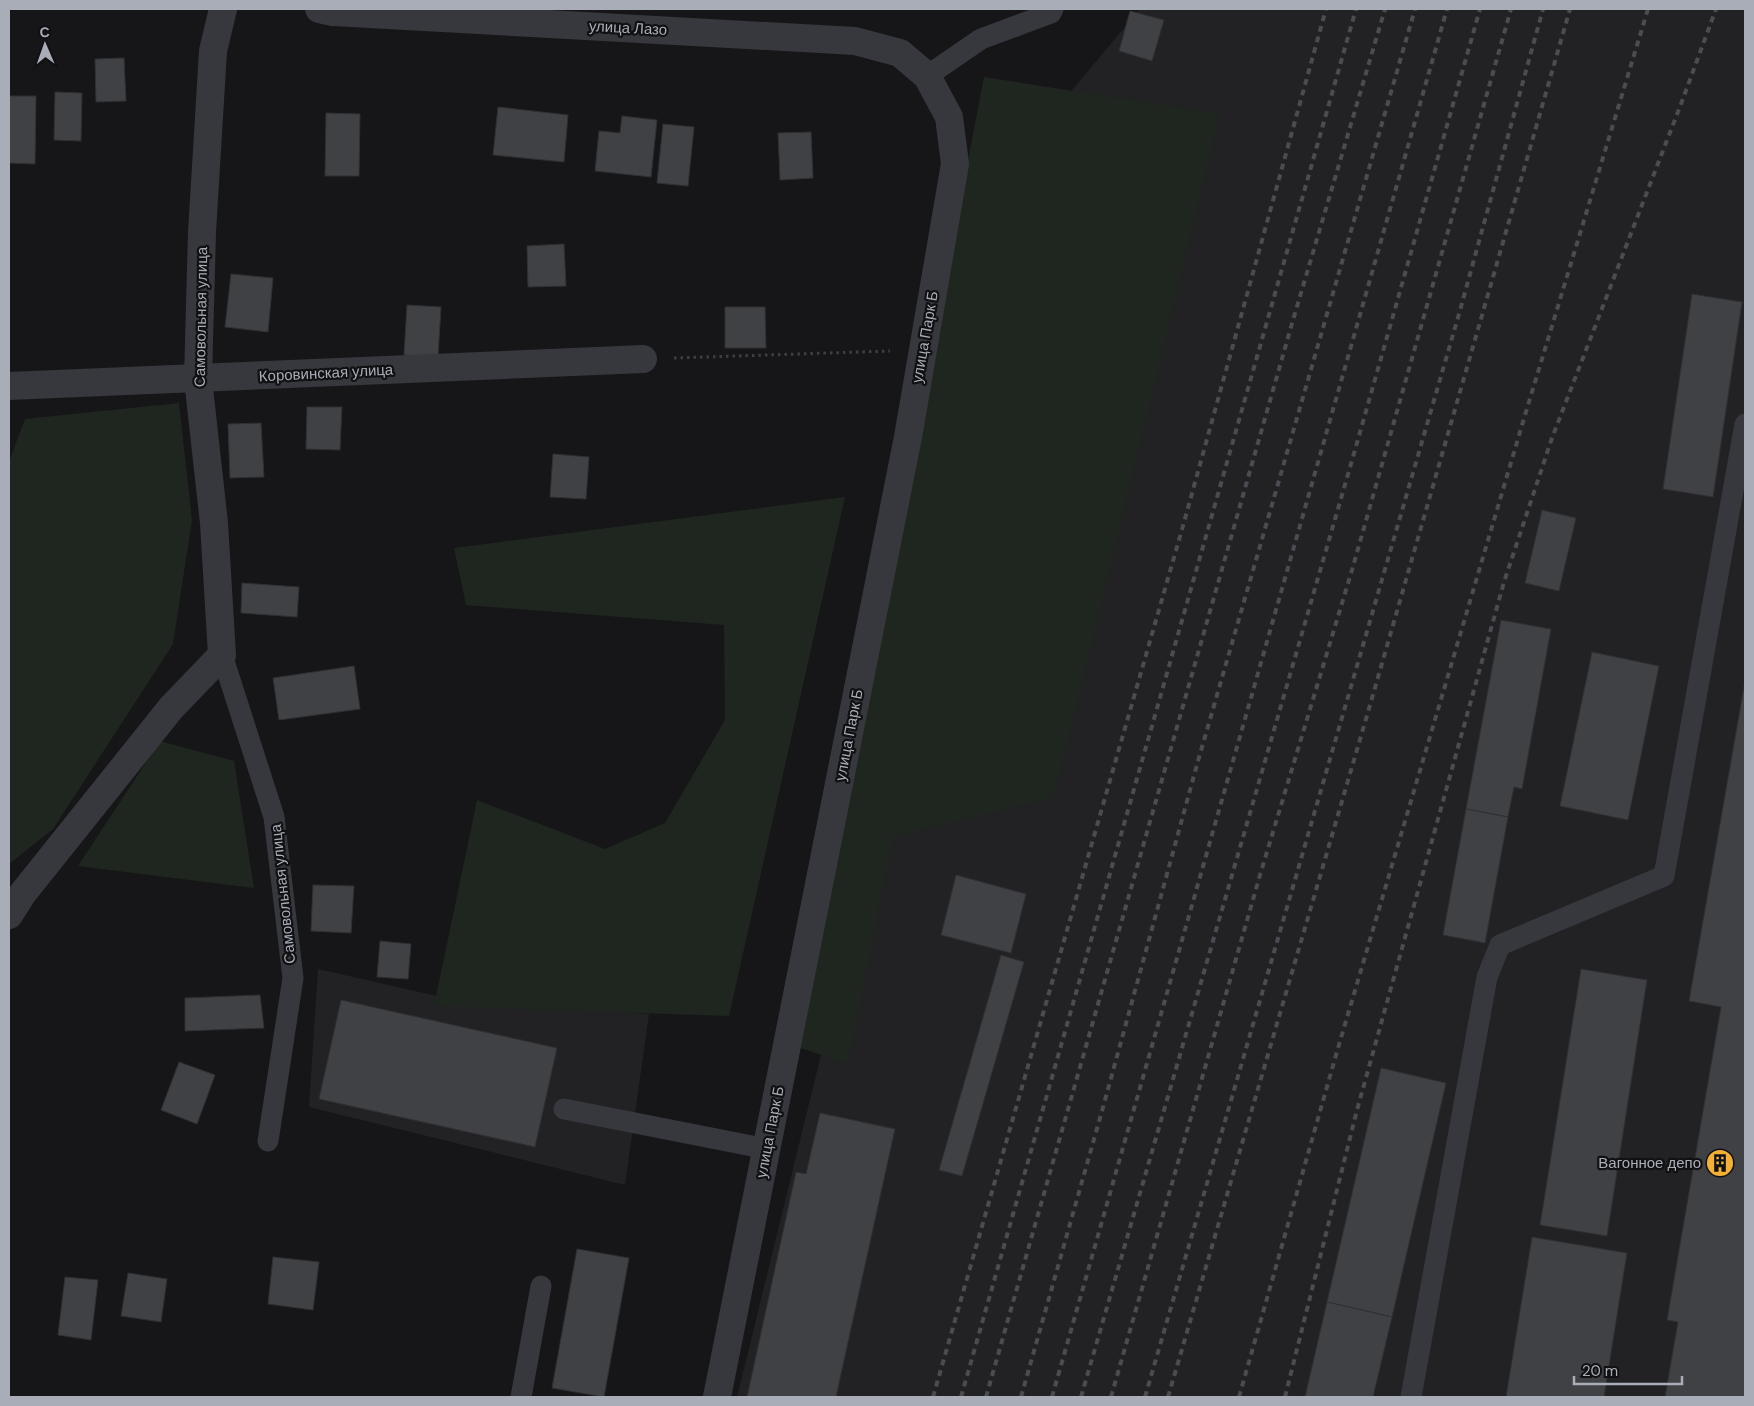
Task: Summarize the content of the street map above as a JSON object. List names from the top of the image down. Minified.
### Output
{"streets":{"street":["улица Лазо","Самовольная улица","улица Парк Б","Коровинская улица"]},"crossings":[["улица Лазо","улица Парк Б"],["Самовольная улица","Коровинская улица"]],"places":{"building":["Вагонное депо"]},"scale_bar":"20 m","north":"top"}
